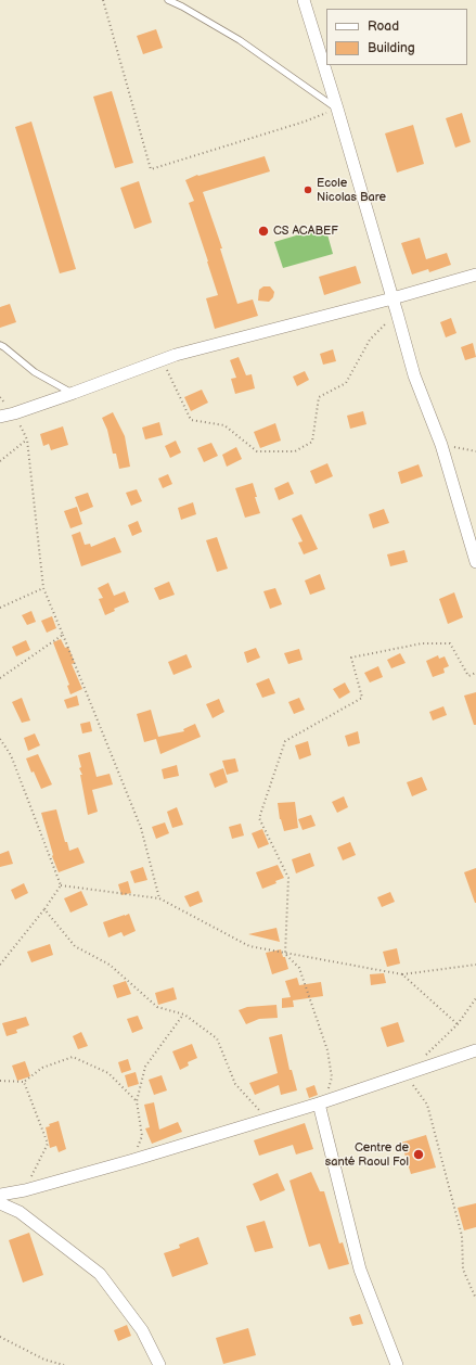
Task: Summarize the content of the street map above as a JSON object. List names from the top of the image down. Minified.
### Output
{"places":["Ecole Nicolas Bare","CS ACABEF","Centre de santé Raoul Fol"],"legend":["Road","Building"]}
